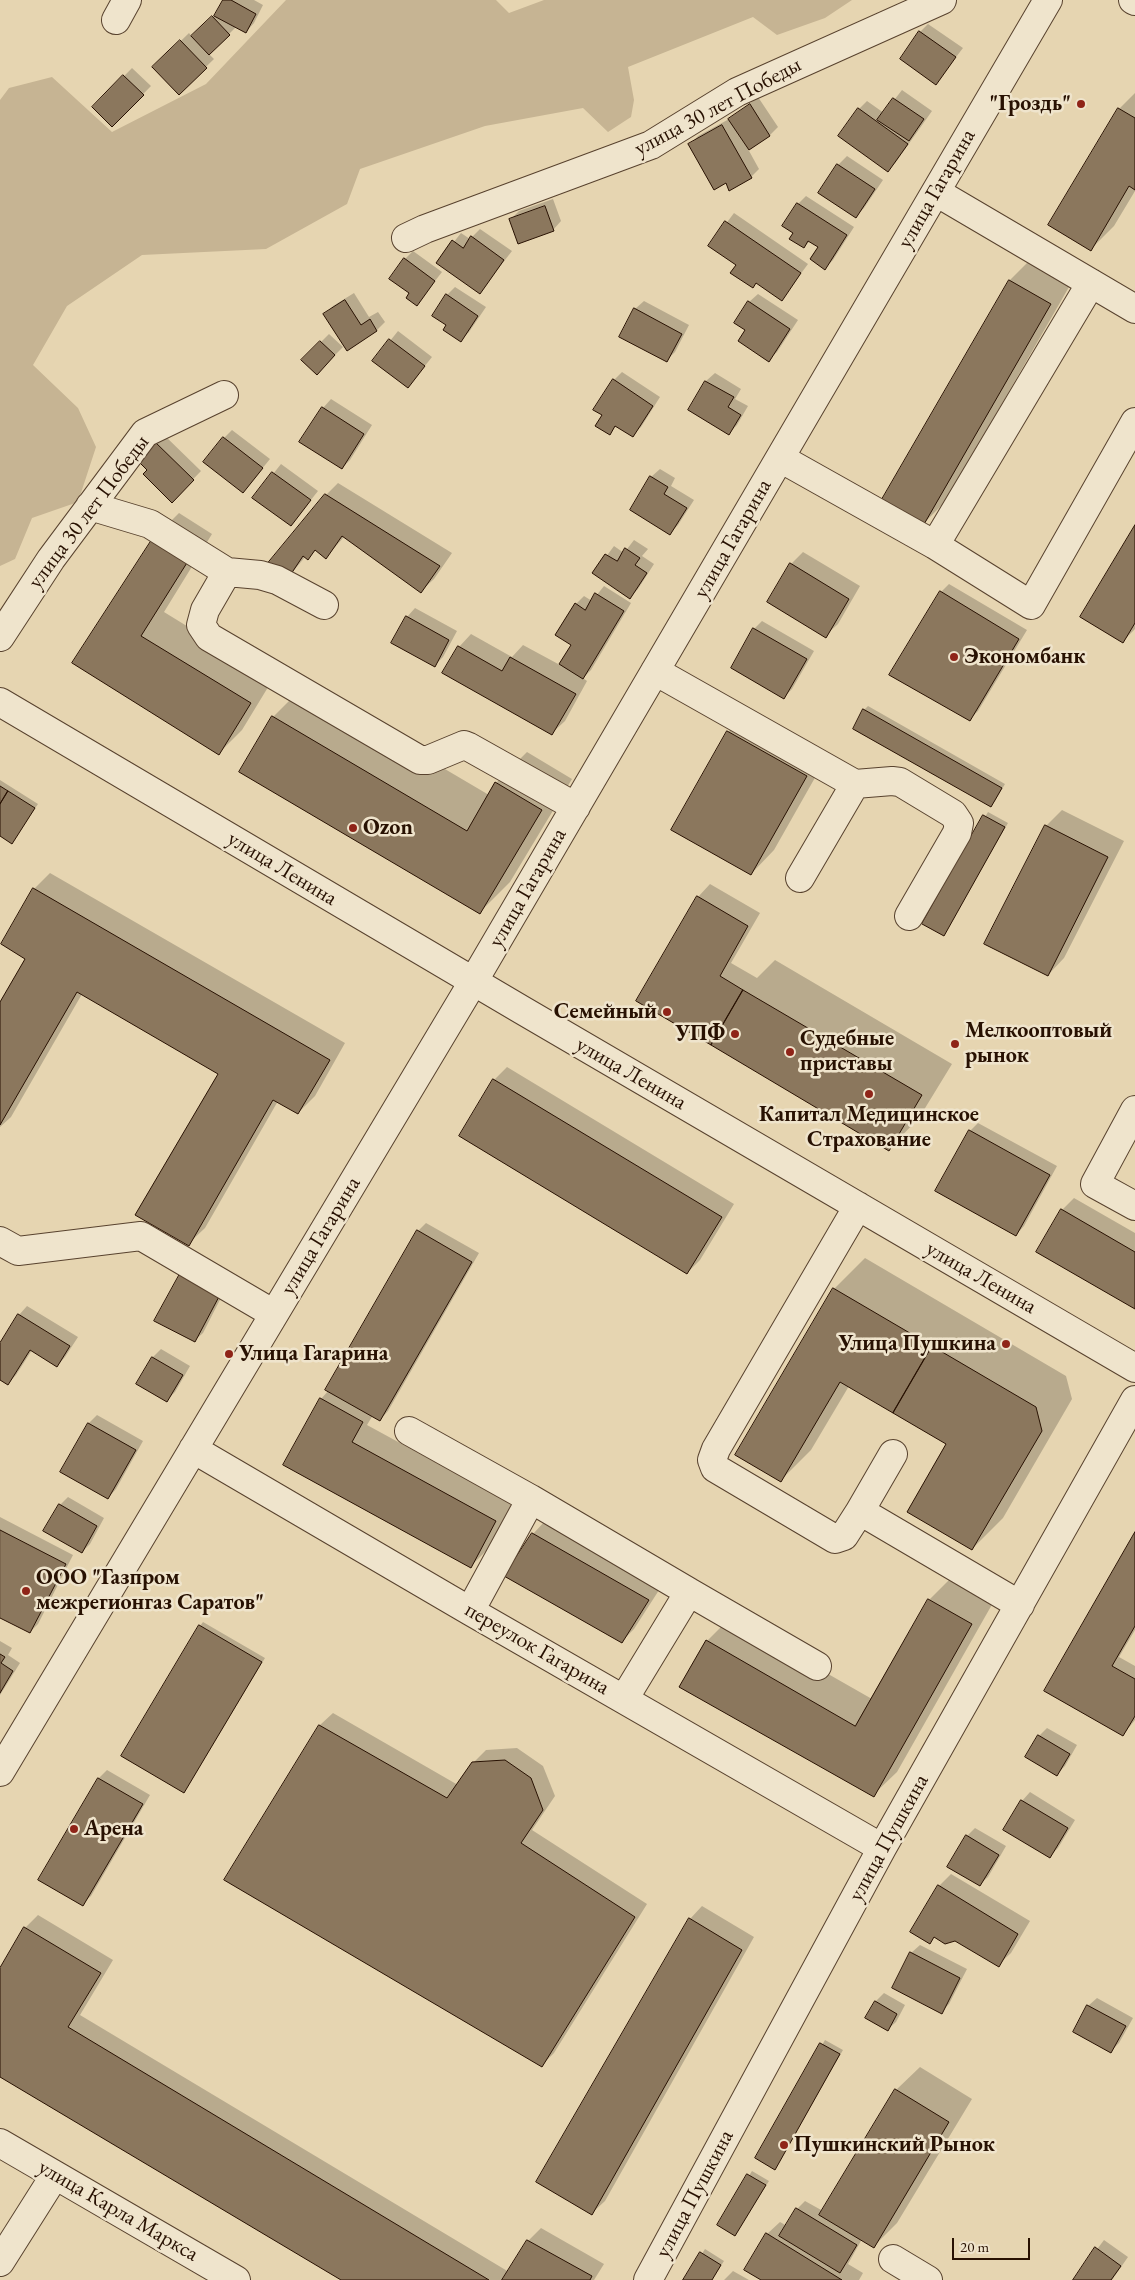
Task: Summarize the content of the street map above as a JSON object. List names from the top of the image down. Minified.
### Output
{"streets":{"street":["улица 30 лет Победы","улица Гагарина","улица Ленина","переулок Гагарина","улица Пушкина","улица Карла Маркса"]},"crossings":[["улица Гагарина","улица Ленина"],["улица Гагарина","переулок Гагарина"],["переулок Гагарина","улица Пушкина"]],"places":["\"Гроздь\"","Экономбанк","Ozon","Семейный","УПФ","Мелкооптовый рынок","Судебные приставы","Капитал Медицинское Страхование","Улица Пушкина","Улица Гагарина","ООО \"Газпром межрегионгаз Саратов\"","Арена","Пушкинский Рынок"],"scale_bar":"20 m"}
